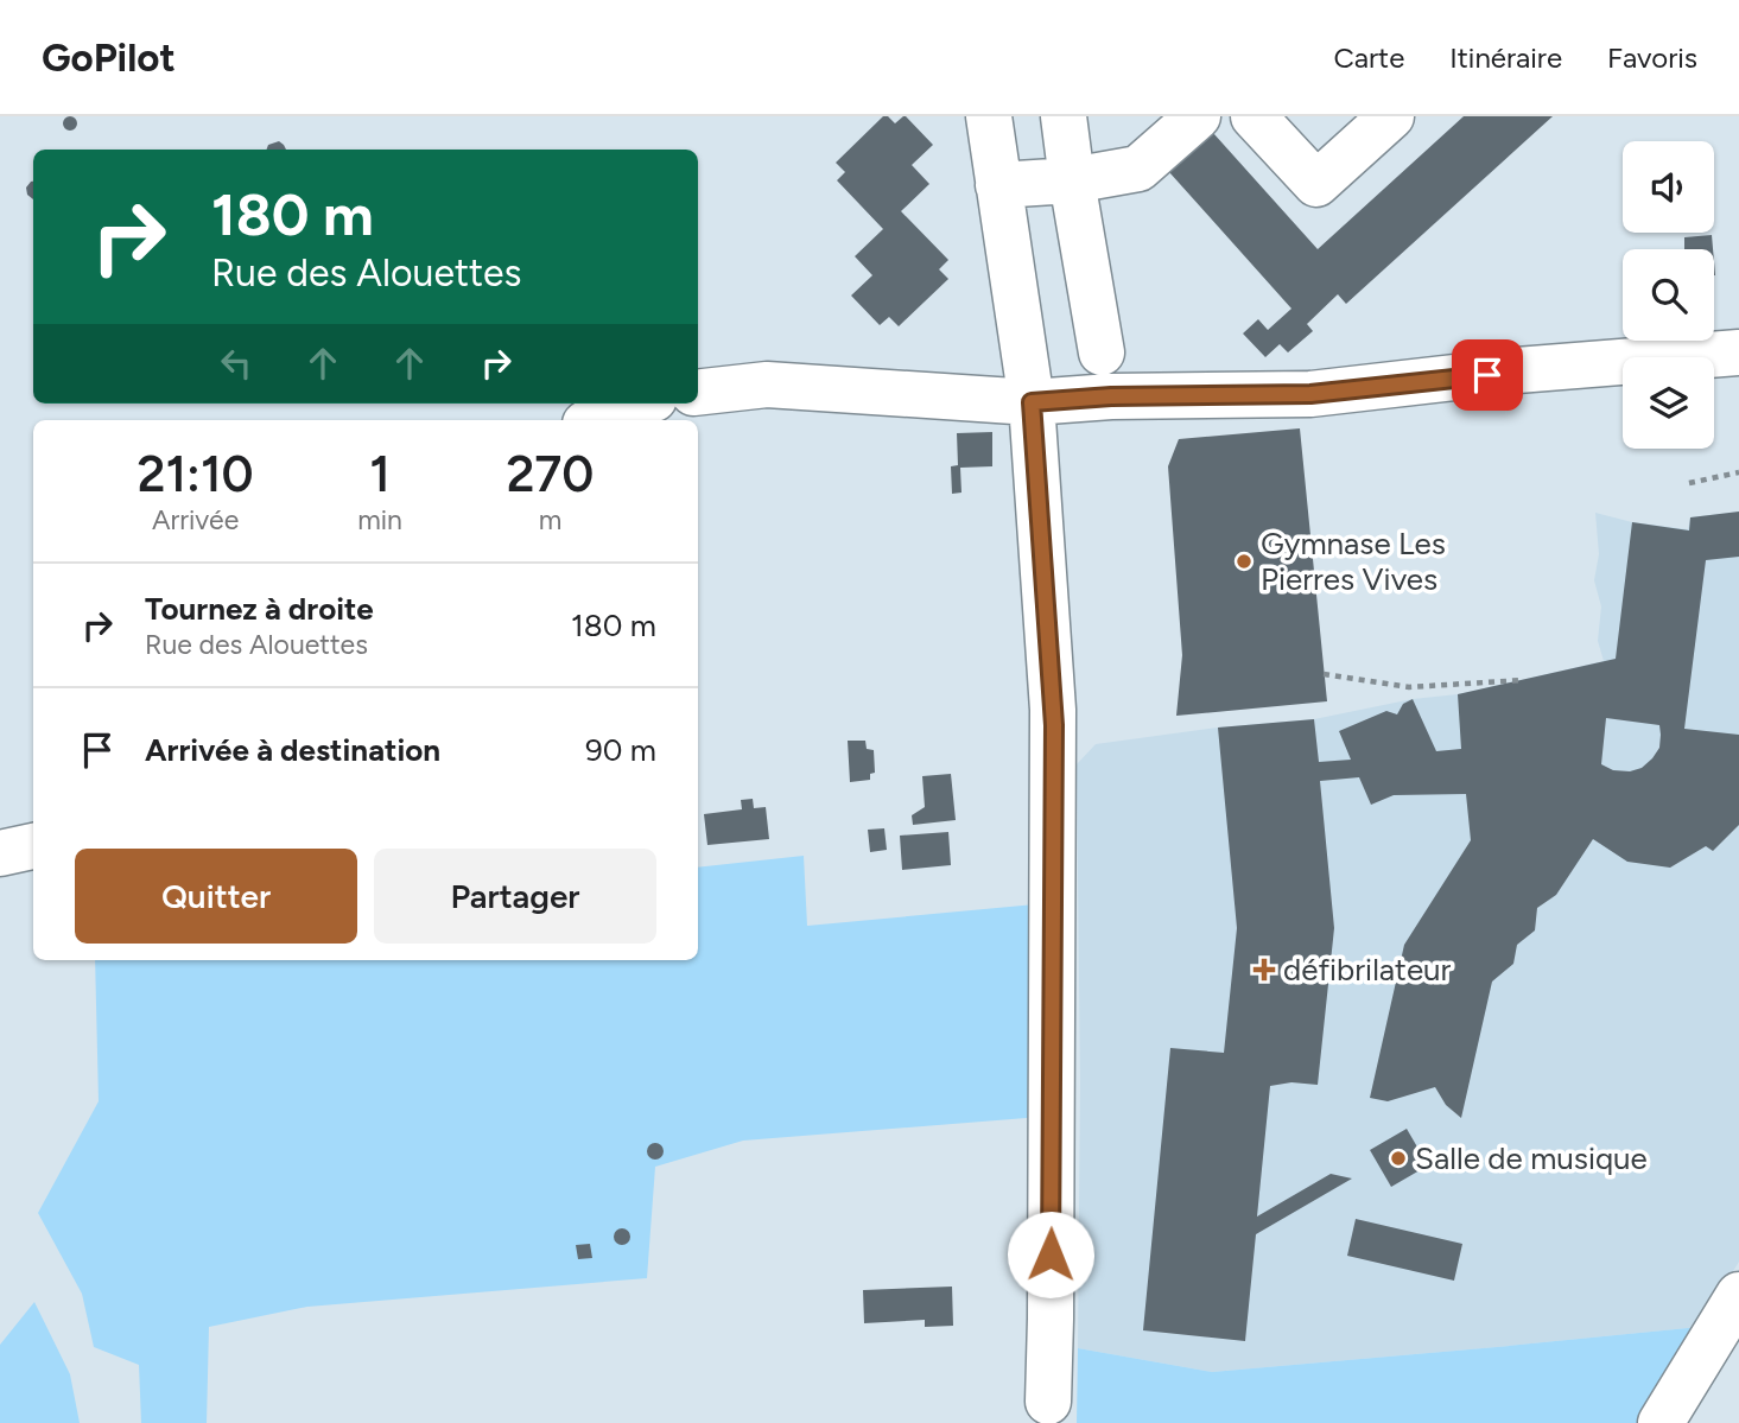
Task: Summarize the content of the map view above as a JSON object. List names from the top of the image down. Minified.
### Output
{"places":{"other":["Gymnase Les Pierres Vives","Salle de musique"],"health":["défibrilateur"]},"page":{"header":"GoPilot","nav":["Carte","Itinéraire","Favoris"],"turn":["180 m","Rue des Alouettes"],"eta":["21:10","Arrivée","1","min","270","m"],"list":[{"name":"Tournez à droite","note":"Rue des Alouettes","value":"180 m"},{"name":"Arrivée à destination","value":"90 m"}],"buttons":["Quitter","Partager"]}}
